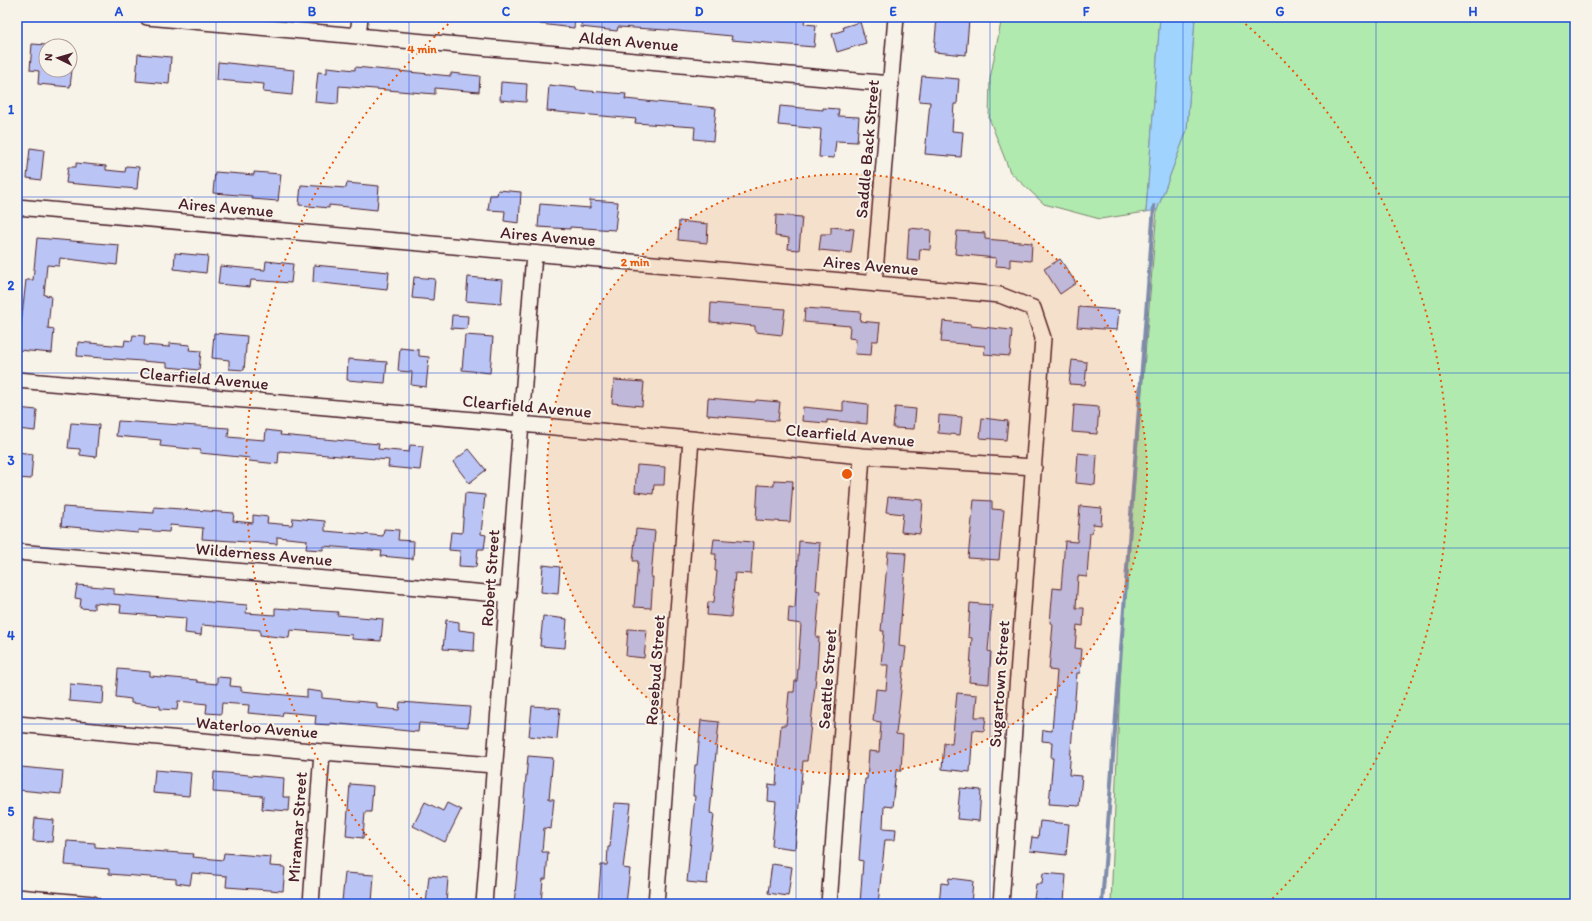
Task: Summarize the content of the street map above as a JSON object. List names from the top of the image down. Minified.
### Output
{"streets":{"street":["Alden Avenue","Saddle Back Street","Aires Avenue","Clearfield Avenue","Wilderness Avenue","Robert Street","Rosebud Street","Seattle Street","Sugartown Street","Waterloo Avenue","Miramar Street"]},"crossings":[["Alden Avenue","Saddle Back Street"],["Saddle Back Street","Aires Avenue"],["Aires Avenue","Clearfield Avenue"],["Aires Avenue","Robert Street"],["Aires Avenue","Sugartown Street"],["Clearfield Avenue","Robert Street"],["Clearfield Avenue","Rosebud Street"],["Clearfield Avenue","Seattle Street"],["Clearfield Avenue","Sugartown Street"],["Wilderness Avenue","Robert Street"],["Robert Street","Waterloo Avenue"],["Waterloo Avenue","Miramar Street"]],"north":"left","grid":{"columns":["A","B","C","D","E","F","G","H"],"rows":["1","2","3","4","5"]},"rings":["4 min","2 min"]}
